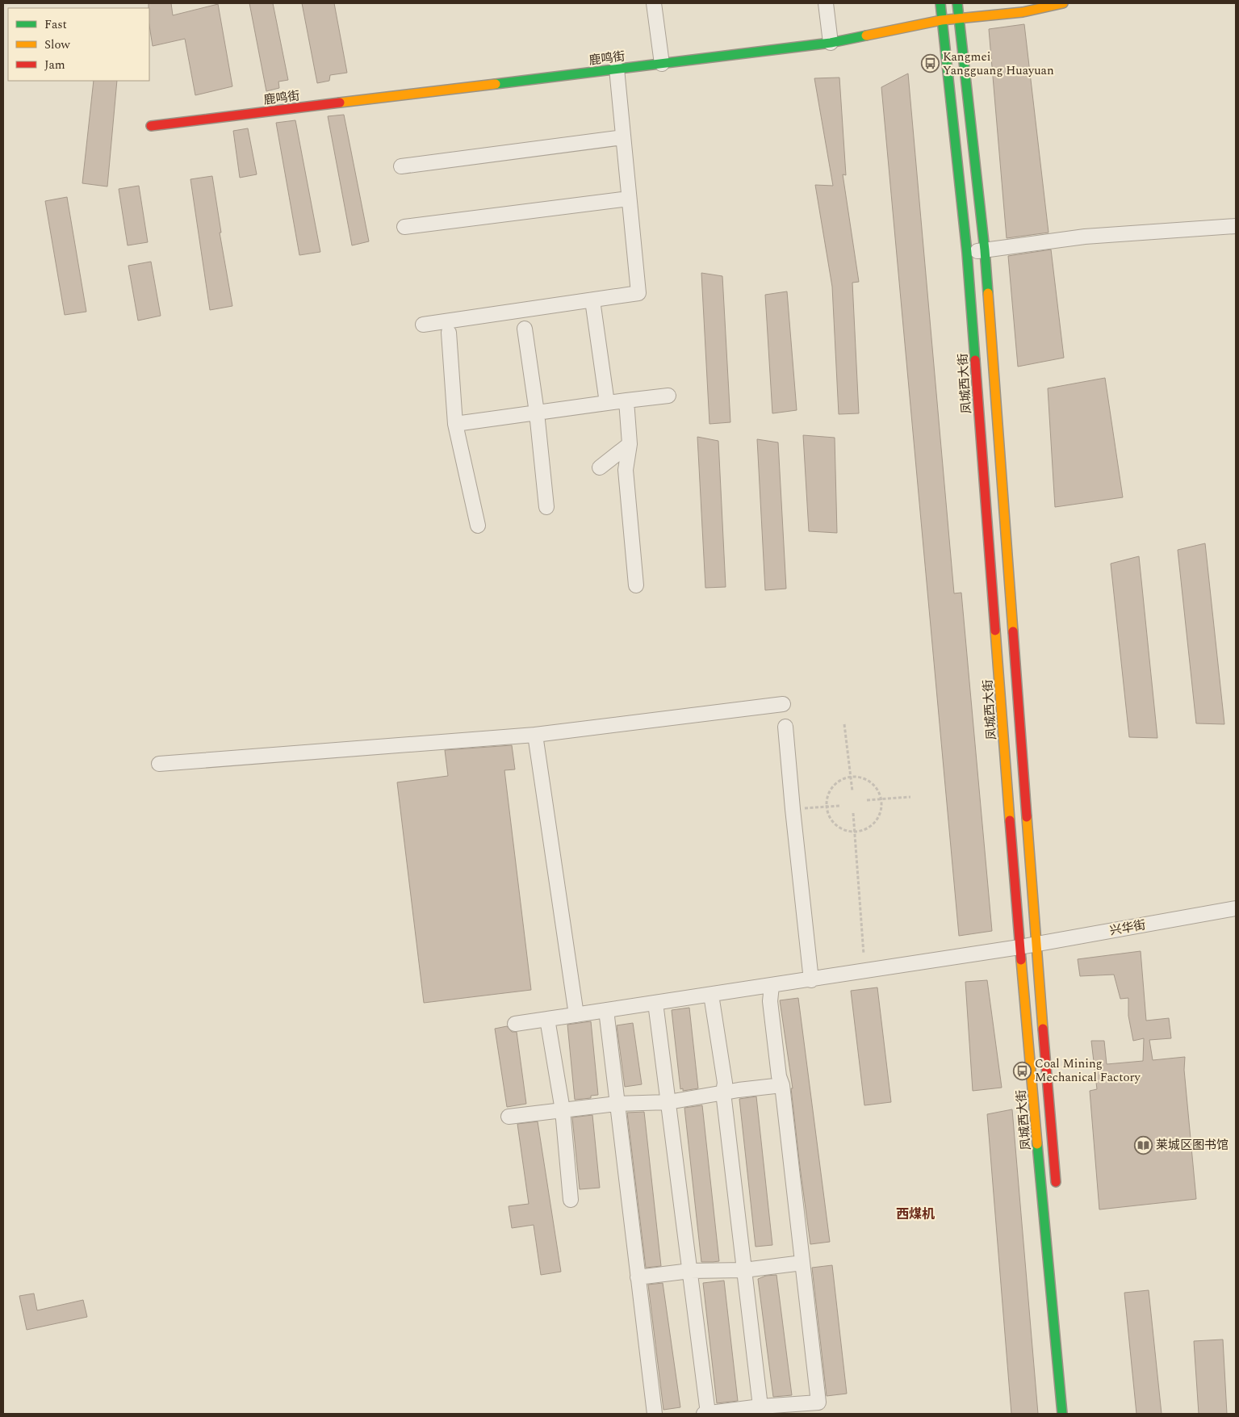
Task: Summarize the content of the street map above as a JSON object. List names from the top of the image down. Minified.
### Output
{"streets":{"main road":["鹿鸣街","凤城西大街"],"street":["兴华街"]},"crossings":[["鹿鸣街","凤城西大街"],["凤城西大街","兴华街"]],"districts":["西煤机"],"places":{"bus stop":["Kangmei Yangguang Huayuan","Coal Mining Mechanical Factory"],"library":["莱城区图书馆"]},"legend":["Fast","Slow","Jam"]}
